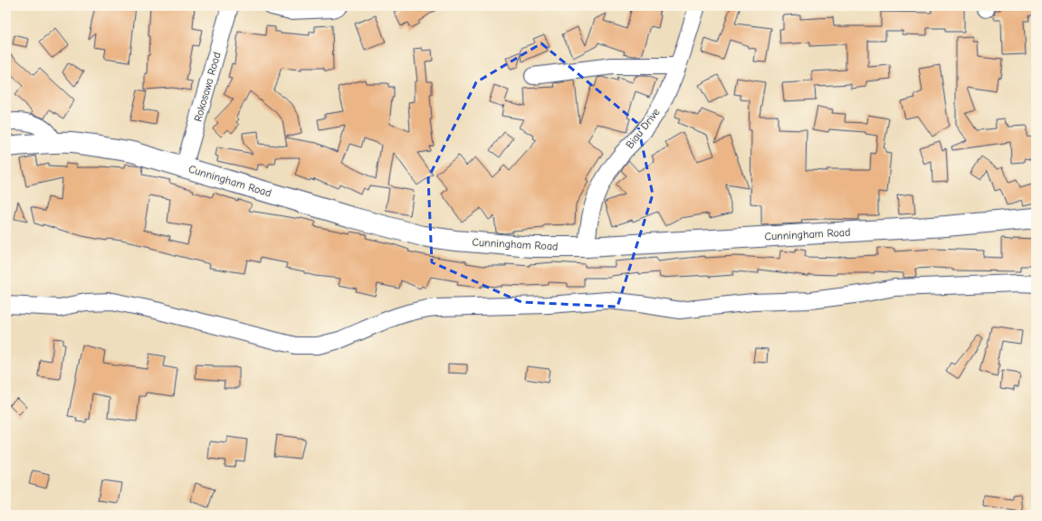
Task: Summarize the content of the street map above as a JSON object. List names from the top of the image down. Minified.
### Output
{"streets":{"main road":["Cunningham Road"],"street":["Rokosawa Road","Biau Drive"]},"crossings":[["Rokosawa Road","Cunningham Road"],["Biau Drive","Cunningham Road"]]}
